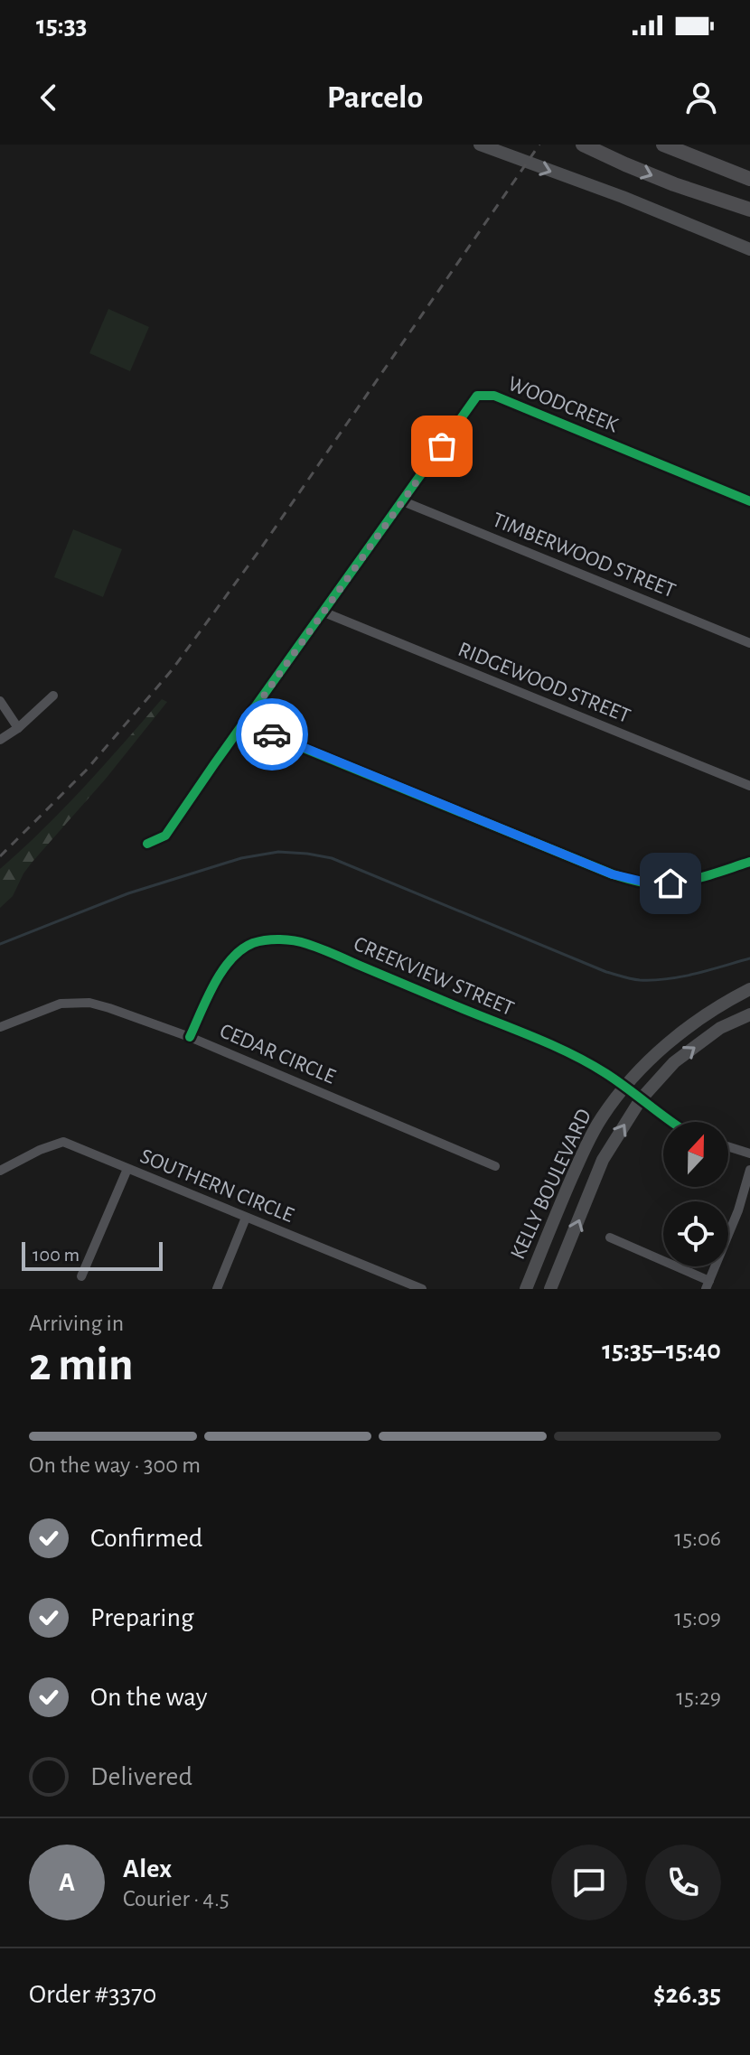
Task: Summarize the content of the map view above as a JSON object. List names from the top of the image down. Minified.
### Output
{"streets":{"main road":["KELLY BOULEVARD"],"street":["WOODCREEK","TIMBERWOOD STREET","RIDGEWOOD STREET","CREEKVIEW STREET","CEDAR CIRCLE","SOUTHERN CIRCLE"]},"crossings":[["WOODCREEK","TIMBERWOOD STREET"],["WOODCREEK","RIDGEWOOD STREET"],["CREEKVIEW STREET","CEDAR CIRCLE"],["CREEKVIEW STREET","KELLY BOULEVARD"]],"scale_bar":"100 m","north":"top","page":{"status":"15:33","header":"Parcelo","scale":"100 m","heading":["2 min","Arriving in","15:35–15:40"],"panel":["Alex","Courier · 4.5","Order #3370","$26.35"],"bar":"On the way · 300 m","list":[["Confirmed","15:06"],["Preparing","15:09"],["On the way","15:29"],"Delivered"],"round":"A"}}
